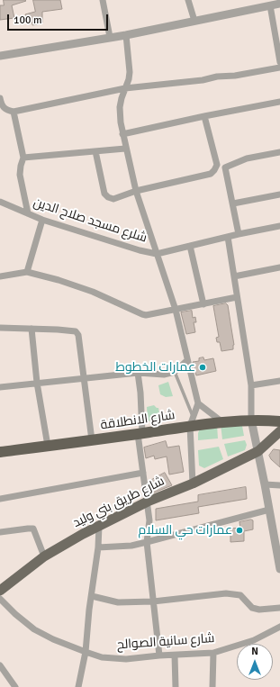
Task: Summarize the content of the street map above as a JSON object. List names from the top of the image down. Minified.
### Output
{"streets":{"highway":["شارع الانطلاقة"],"main road":["شارع طريق بني وليد"],"street":["شلرع مسجد صلاح الدين","شارع سانية الصوالح"]},"places":["عمارات الخطوط","عمارات حي السلام"],"scale_bar":"100 m","north":"top"}
